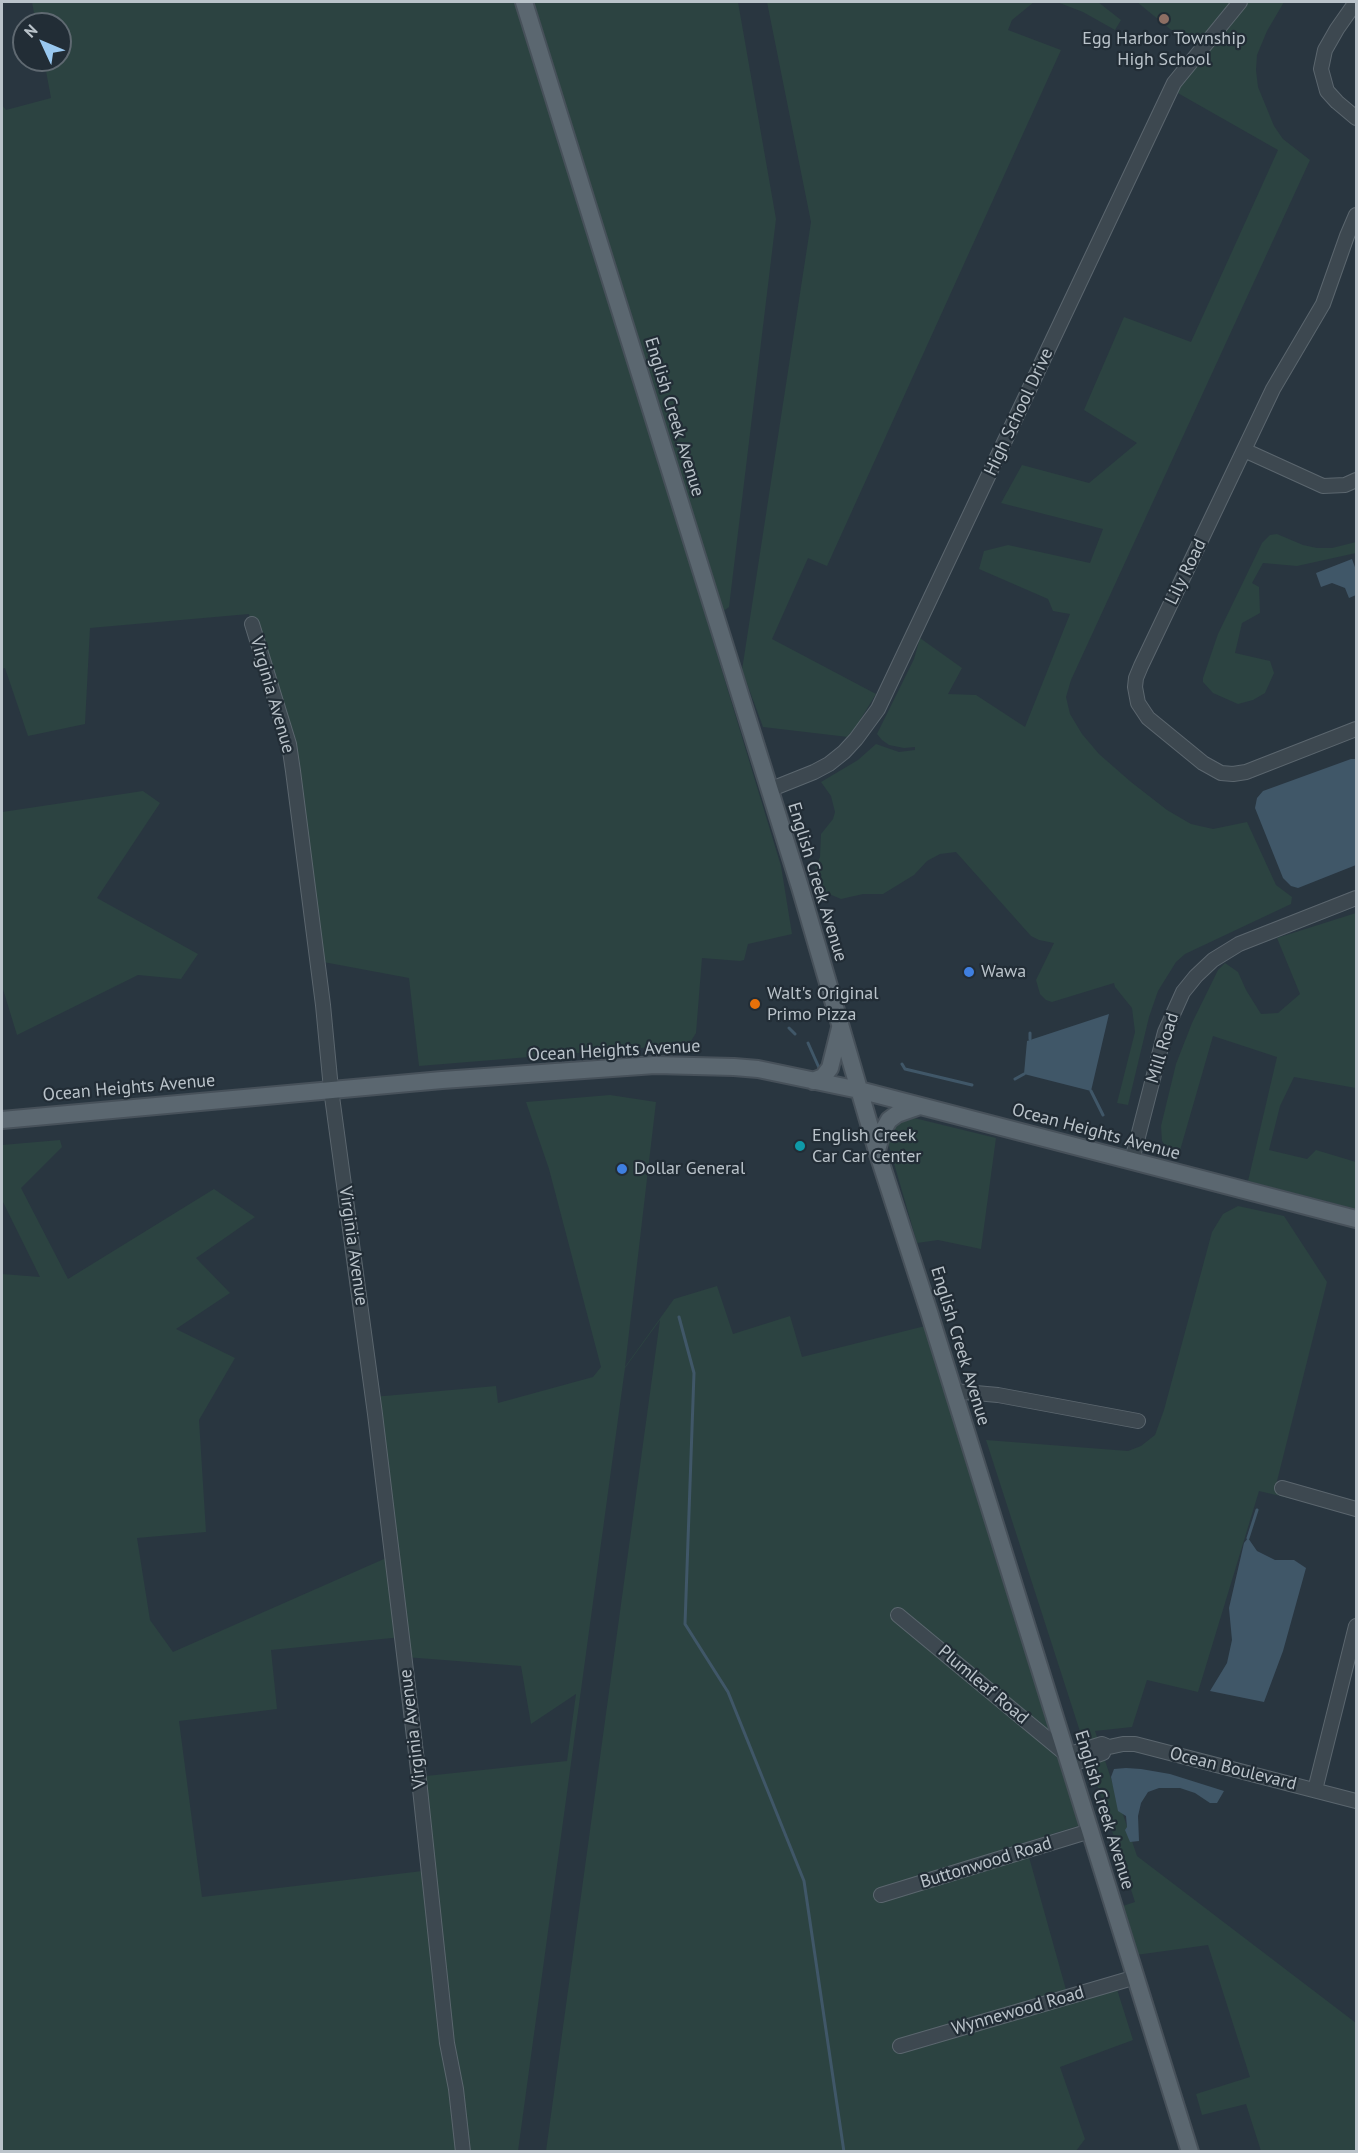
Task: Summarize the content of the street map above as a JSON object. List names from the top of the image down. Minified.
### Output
{"streets":{"main road":["English Creek Avenue","Ocean Heights Avenue"],"street":["High School Drive","Lily Road","Virginia Avenue","Mill Road","Plumleaf Road","Ocean Boulevard","Buttonwood Road","Wynnewood Road"]},"crossings":[["High School Drive","English Creek Avenue"],["English Creek Avenue","Ocean Heights Avenue"],["English Creek Avenue","Plumleaf Road"],["English Creek Avenue","Ocean Boulevard"],["English Creek Avenue","Buttonwood Road"],["English Creek Avenue","Wynnewood Road"],["Virginia Avenue","Ocean Heights Avenue"],["Mill Road","Ocean Heights Avenue"],["Plumleaf Road","Ocean Boulevard"]],"places":["Egg Harbor Township High School","Wawa","Walt's Original Primo Pizza","English Creek Car Car Center","Dollar General"],"north":"top left"}
